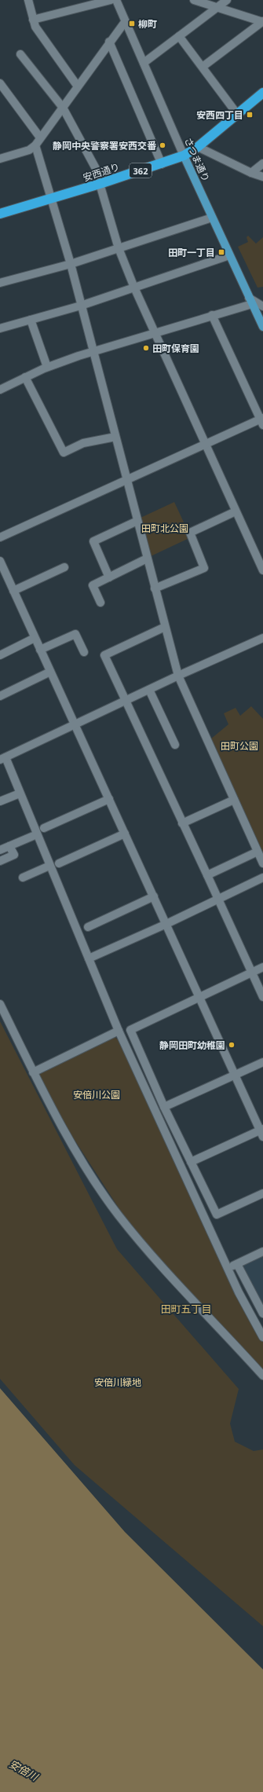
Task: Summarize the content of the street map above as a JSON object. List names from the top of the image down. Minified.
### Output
{"streets":{"highway":["362","安西通り"],"main road":["さつま通り"]},"crossings":[["さつま通り","安西通り"]],"districts":["田町五丁目"],"water":["安倍川"],"parks":["田町北公園","田町公園","安倍川公園","安倍川緑地"],"places":{"transit":["柳町","安西四丁目","田町一丁目"],"other":["静岡中央警察署安西交番","田町保育園","静岡田町幼稚園"]}}
